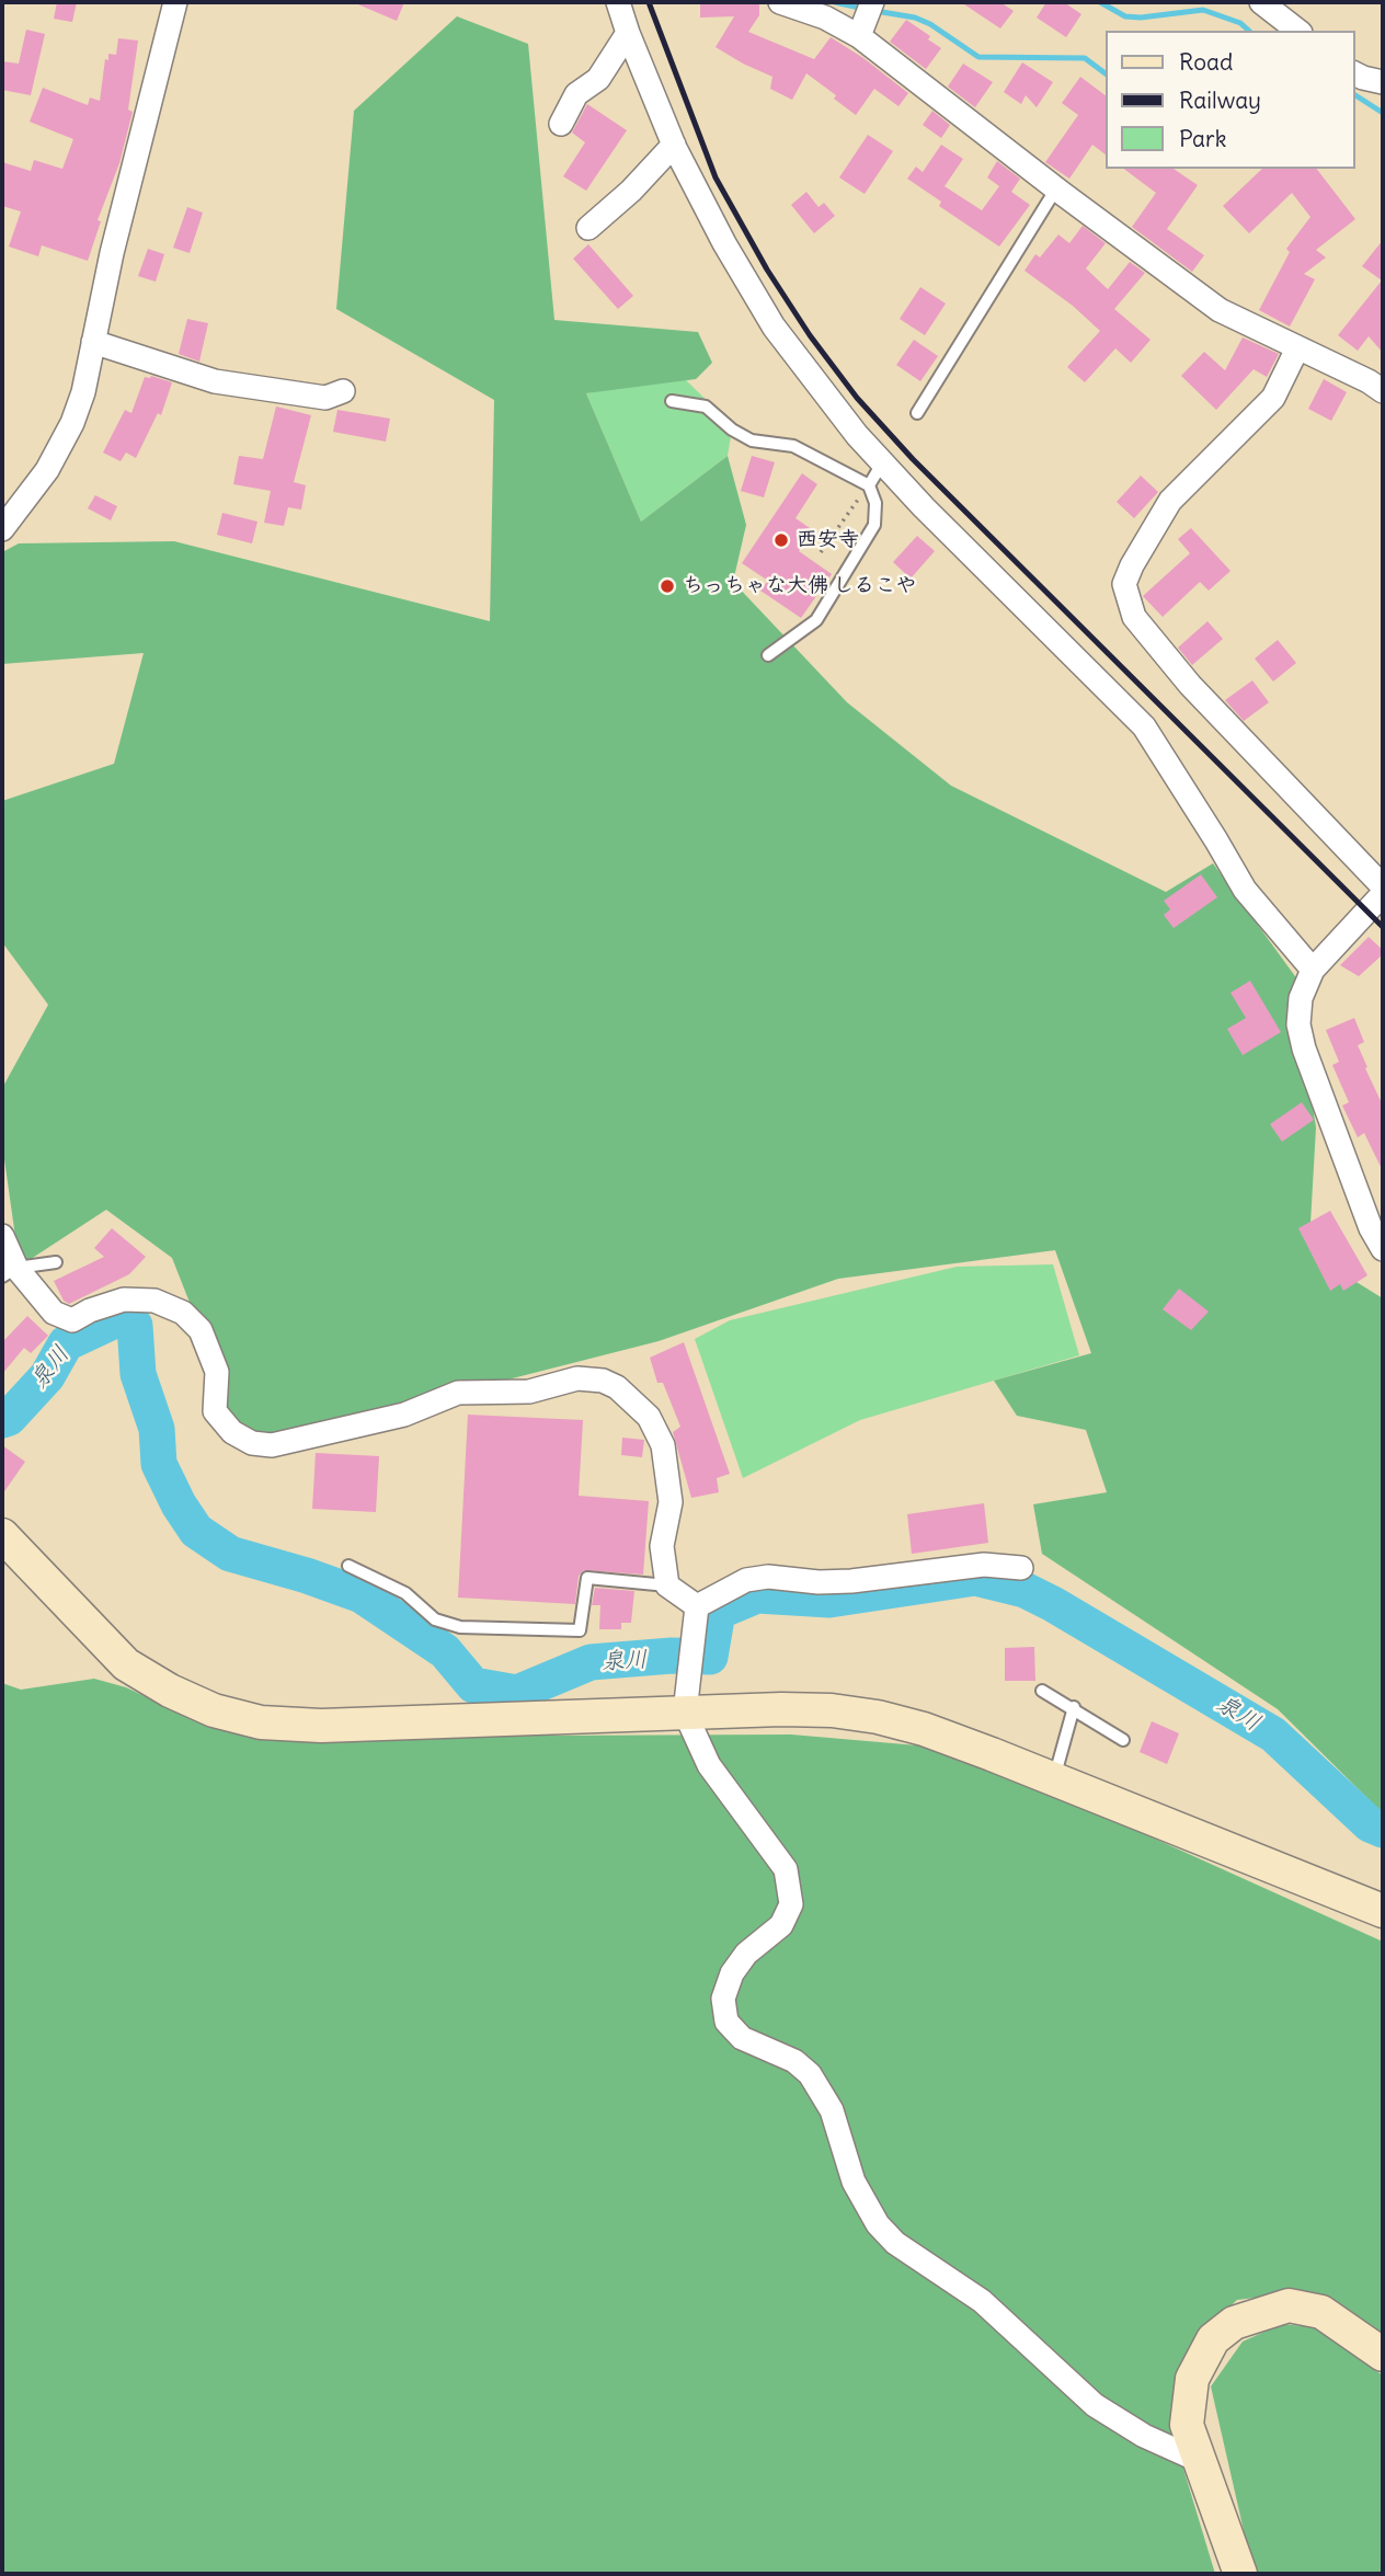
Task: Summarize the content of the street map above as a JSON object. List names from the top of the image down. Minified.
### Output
{"water":["泉川"],"places":["西安寺","ちっちゃな大佛 しるこや"],"legend":["Road","Railway","Park"]}
